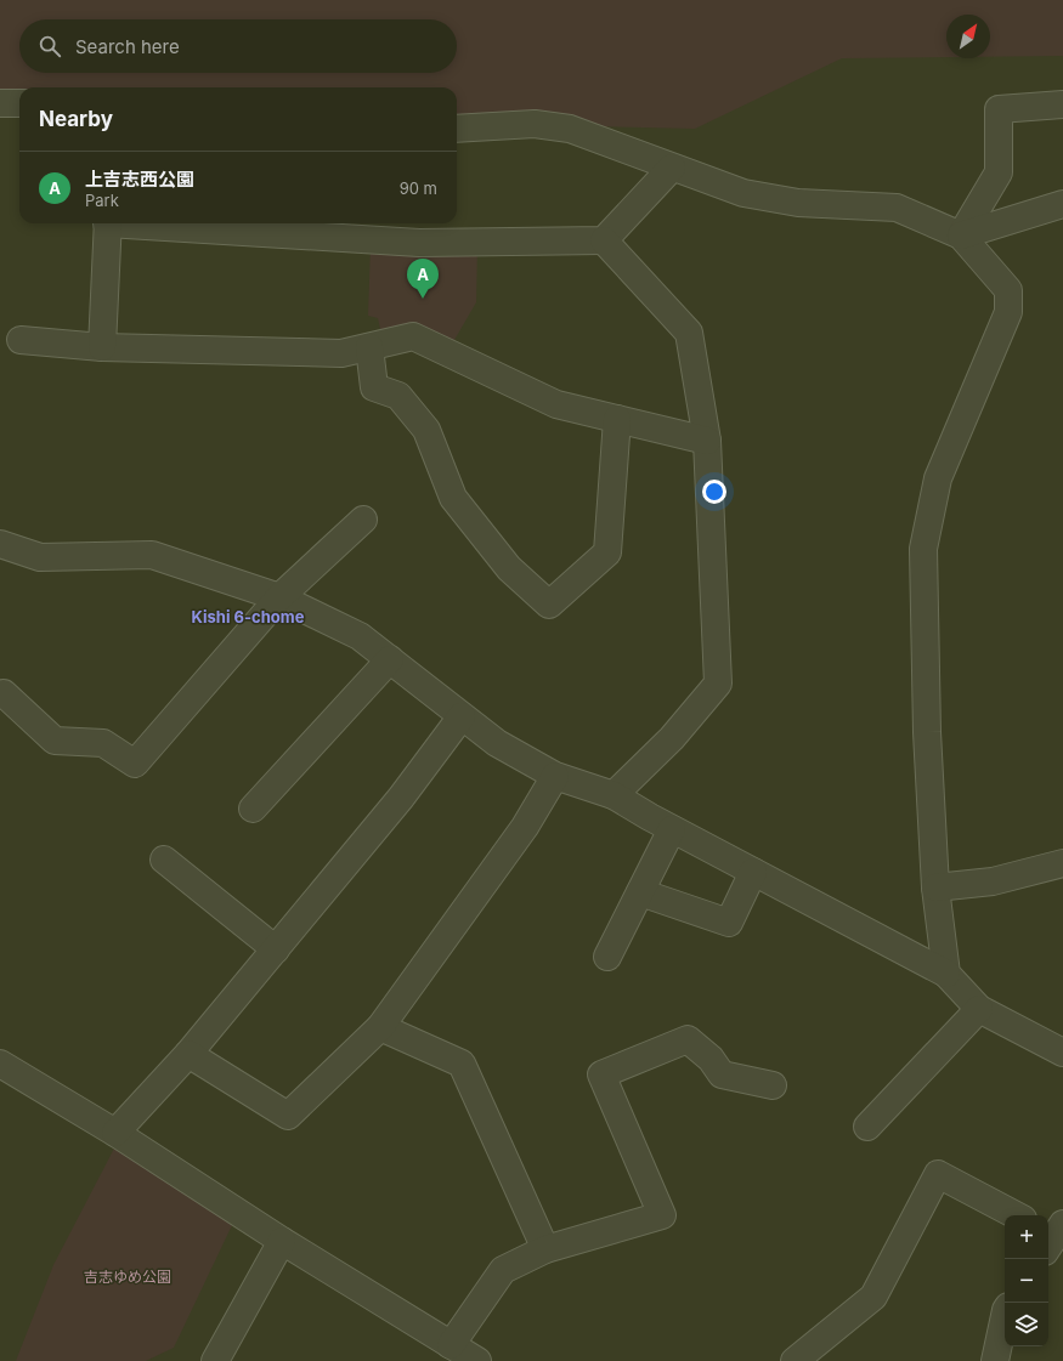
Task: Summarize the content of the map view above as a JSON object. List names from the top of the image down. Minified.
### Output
{"districts":["Kishi 6-chome"],"parks":["吉志ゆめ公園"],"north":"top right","page":{"search":"Search here","heading":"Nearby","list":[{"mark":"A","name":"上吉志西公園","note":"Park","value":"90 m"}],"pins":"A","map_buttons":["+","−"]}}
